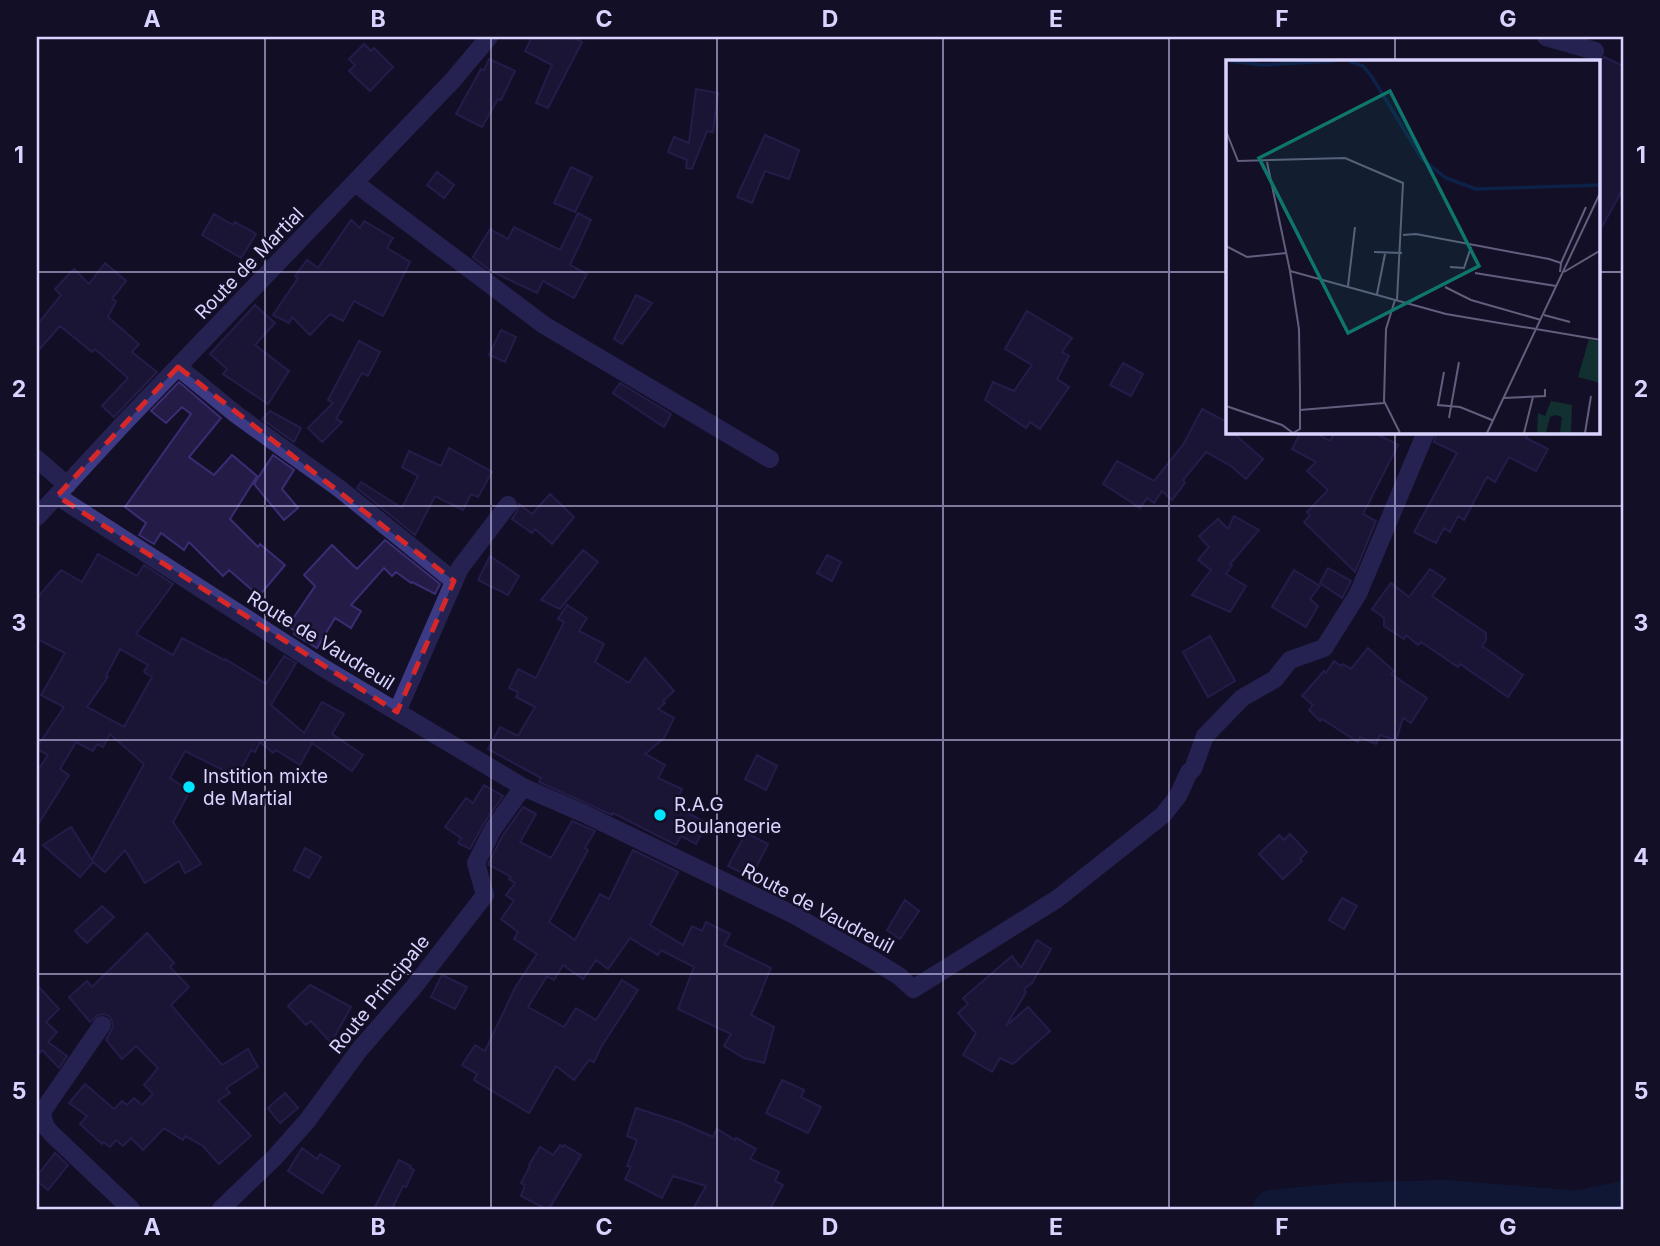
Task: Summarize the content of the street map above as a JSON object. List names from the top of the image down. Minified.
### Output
{"streets":{"street":["Route de Martial","Route de Vaudreuil","Route Principale"]},"crossings":[["Route de Martial","Route de Vaudreuil"],["Route de Vaudreuil","Route Principale"]],"places":["Instition mixte de Martial","R.A.G Boulangerie"],"grid":{"columns":["A","B","C","D","E","F","G"],"rows":["1","2","3","4","5"]}}
